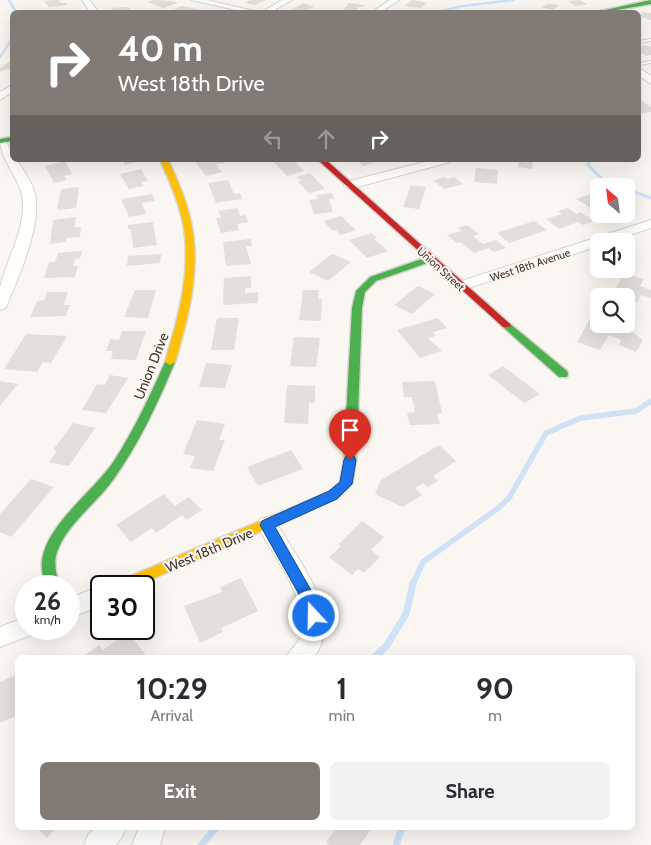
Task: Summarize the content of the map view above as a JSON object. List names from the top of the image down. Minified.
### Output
{"streets":{"street":["West 18th Avenue","Union Street","Union Drive","West 18th Drive"]},"crossings":[["West 18th Avenue","Union Street"],["Union Street","West 18th Drive"]],"north":"top left","page":{"turn":["40 m","West 18th Drive"],"speed":"26 km/h","limit":"30","eta":["10:29","Arrival","1","min","90","m"],"buttons":["Exit","Share"]}}
